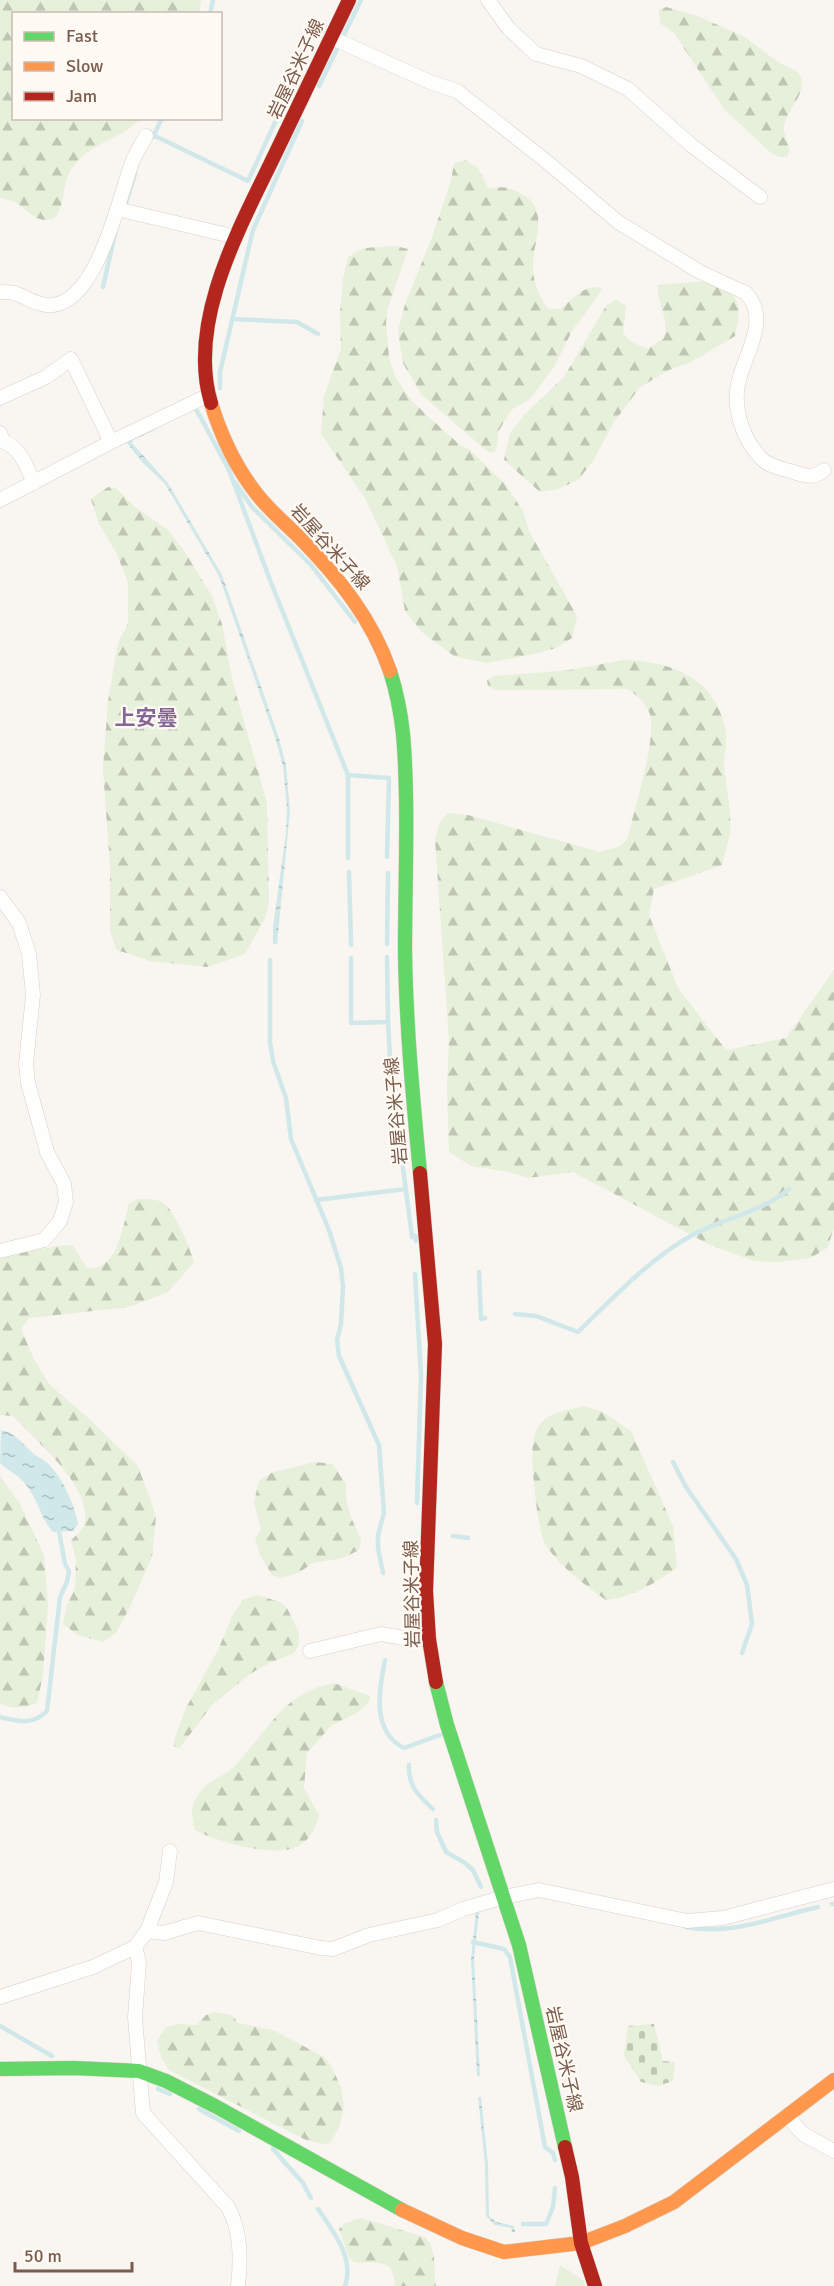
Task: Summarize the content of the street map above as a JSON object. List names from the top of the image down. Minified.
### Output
{"streets":{"main road":["岩屋谷米子線"]},"districts":["上安曇"],"legend":["Fast","Slow","Jam"],"scale_bar":"50 m"}
